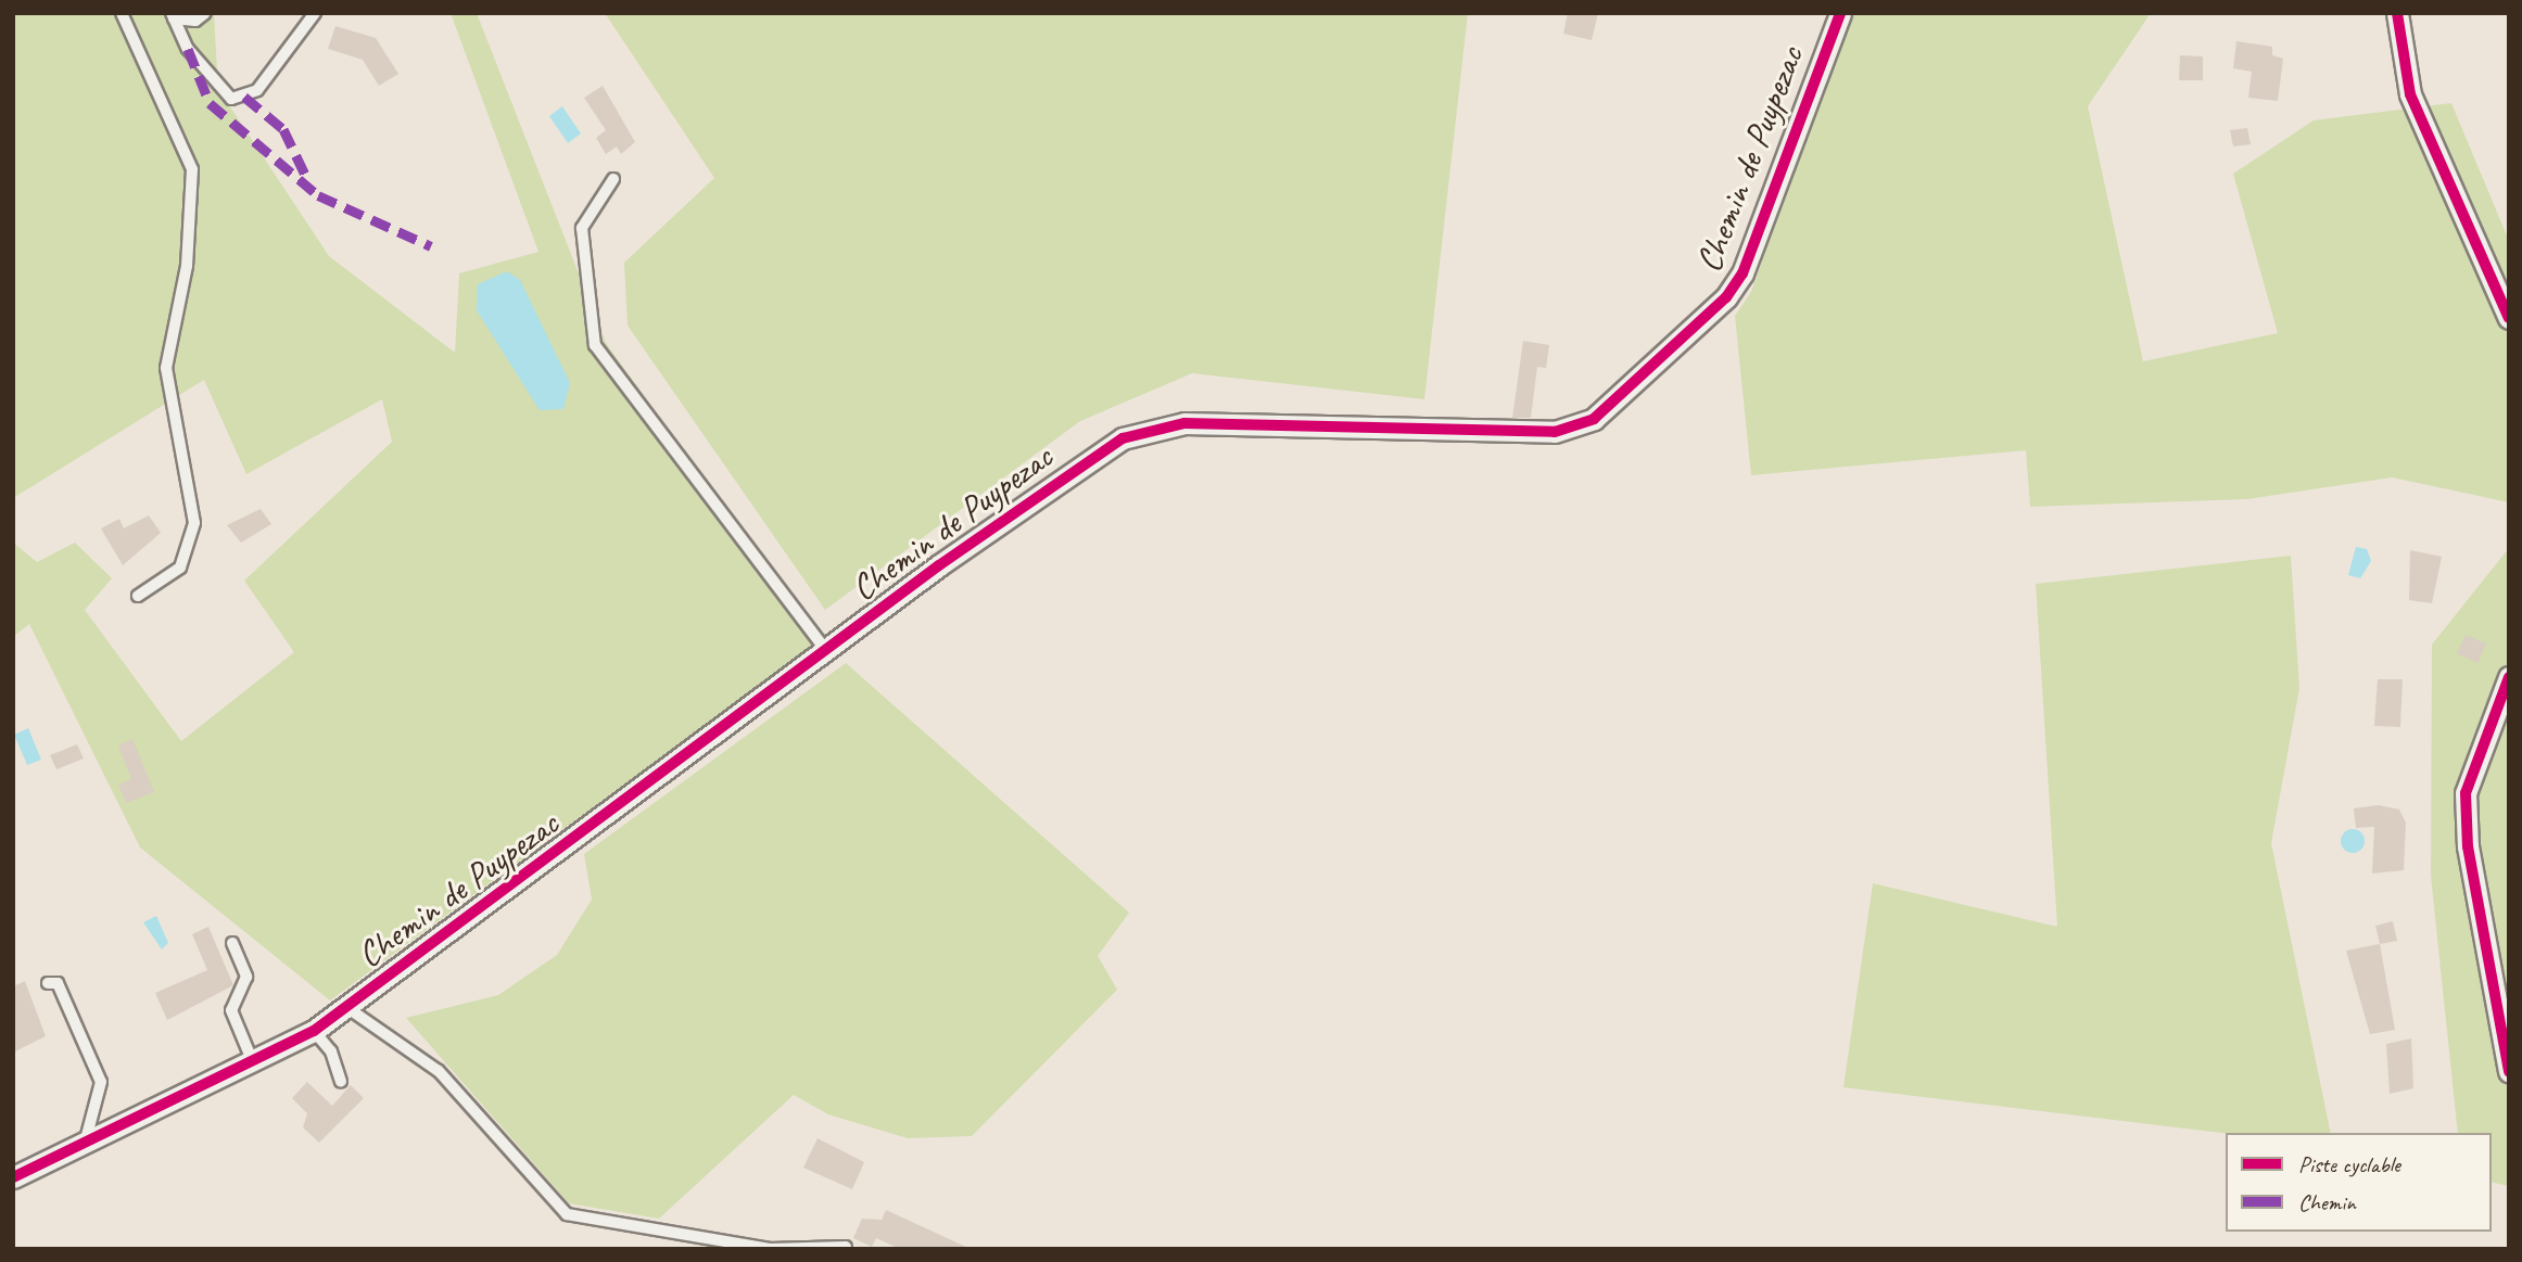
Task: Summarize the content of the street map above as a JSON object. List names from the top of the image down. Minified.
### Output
{"streets":{"street":["Chemin de Puypezac"]},"legend":["Piste cyclable","Chemin"]}
